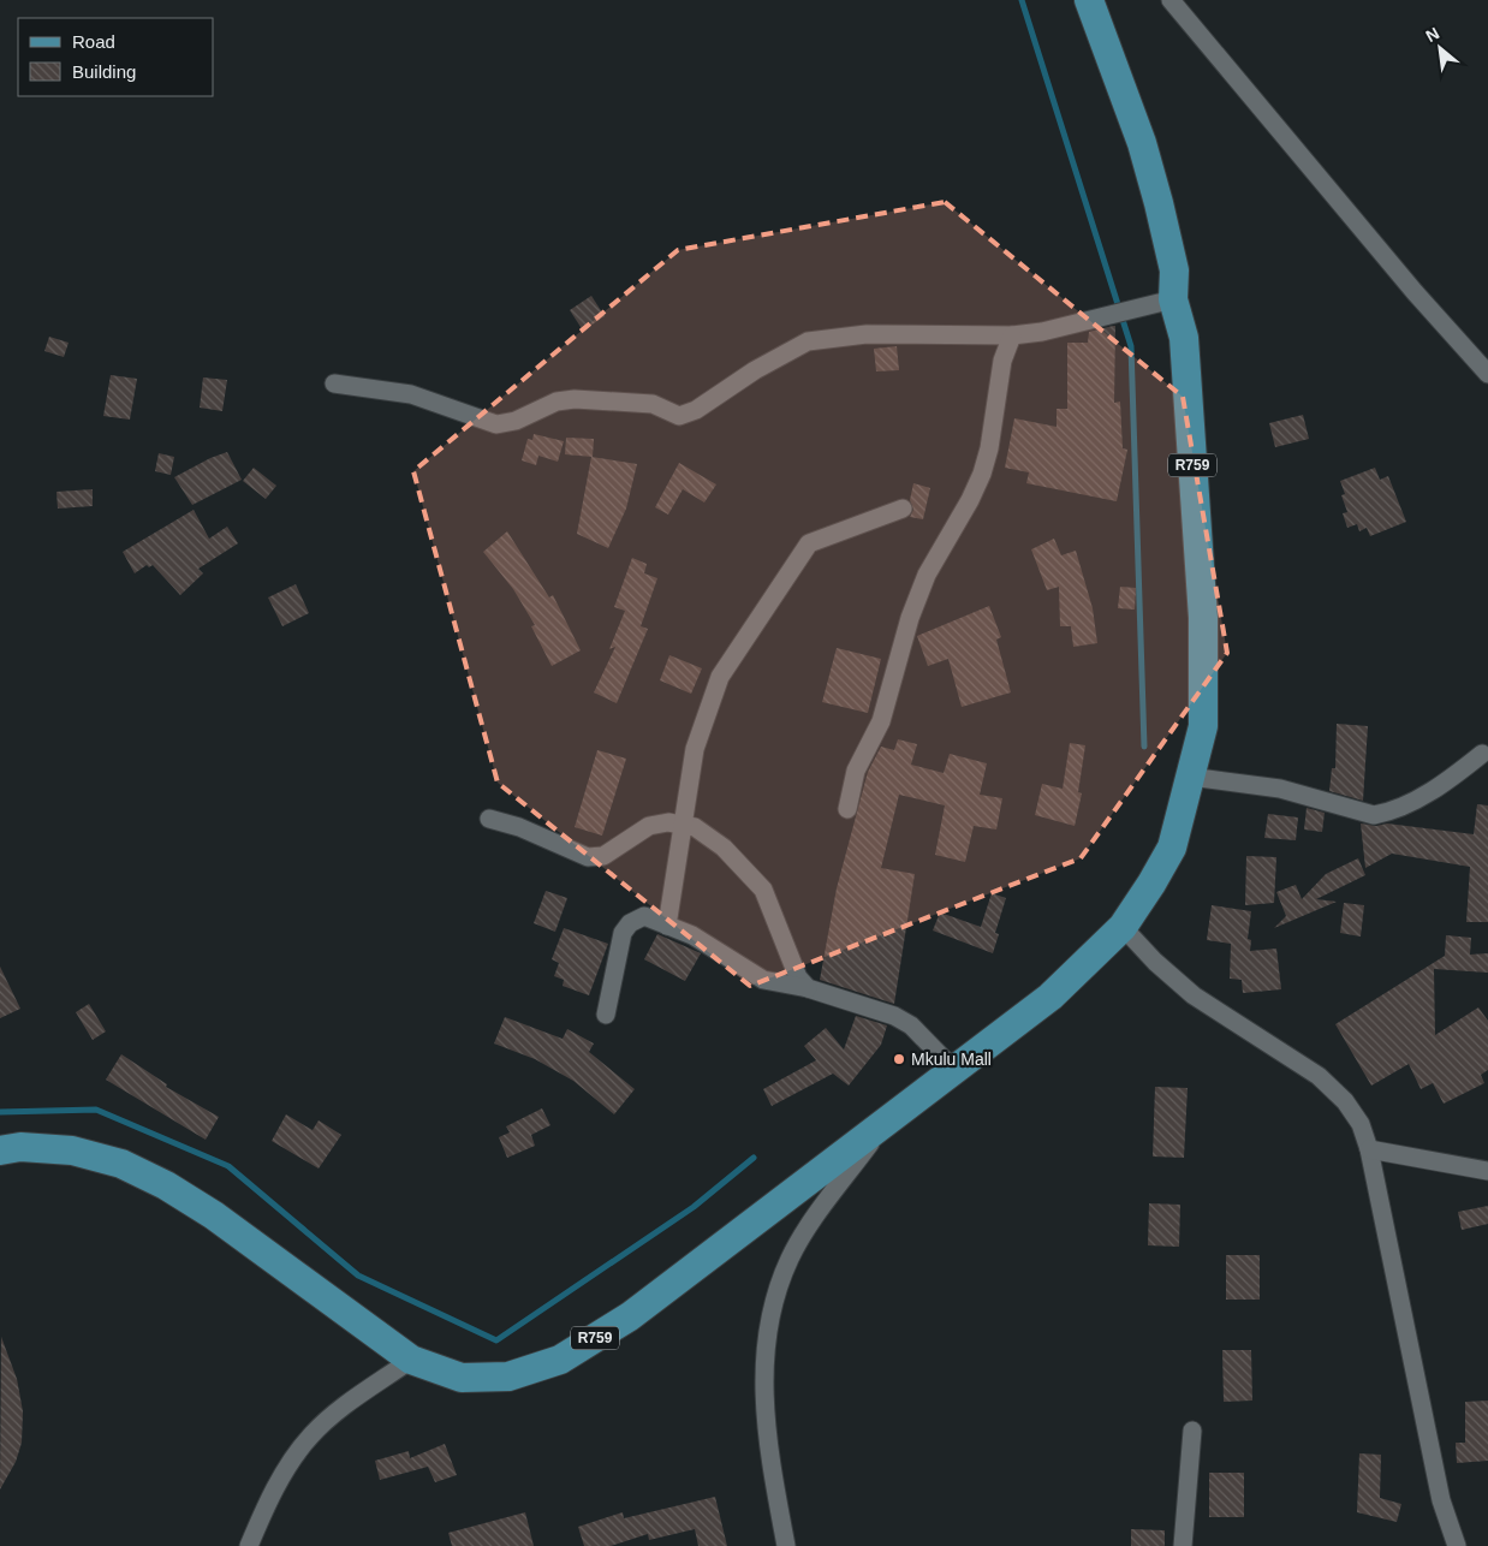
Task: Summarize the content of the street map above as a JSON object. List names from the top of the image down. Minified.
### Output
{"streets":{"main road":["R759"]},"places":["Mkulu Mall"],"legend":["Road","Building"],"north":"top left"}
